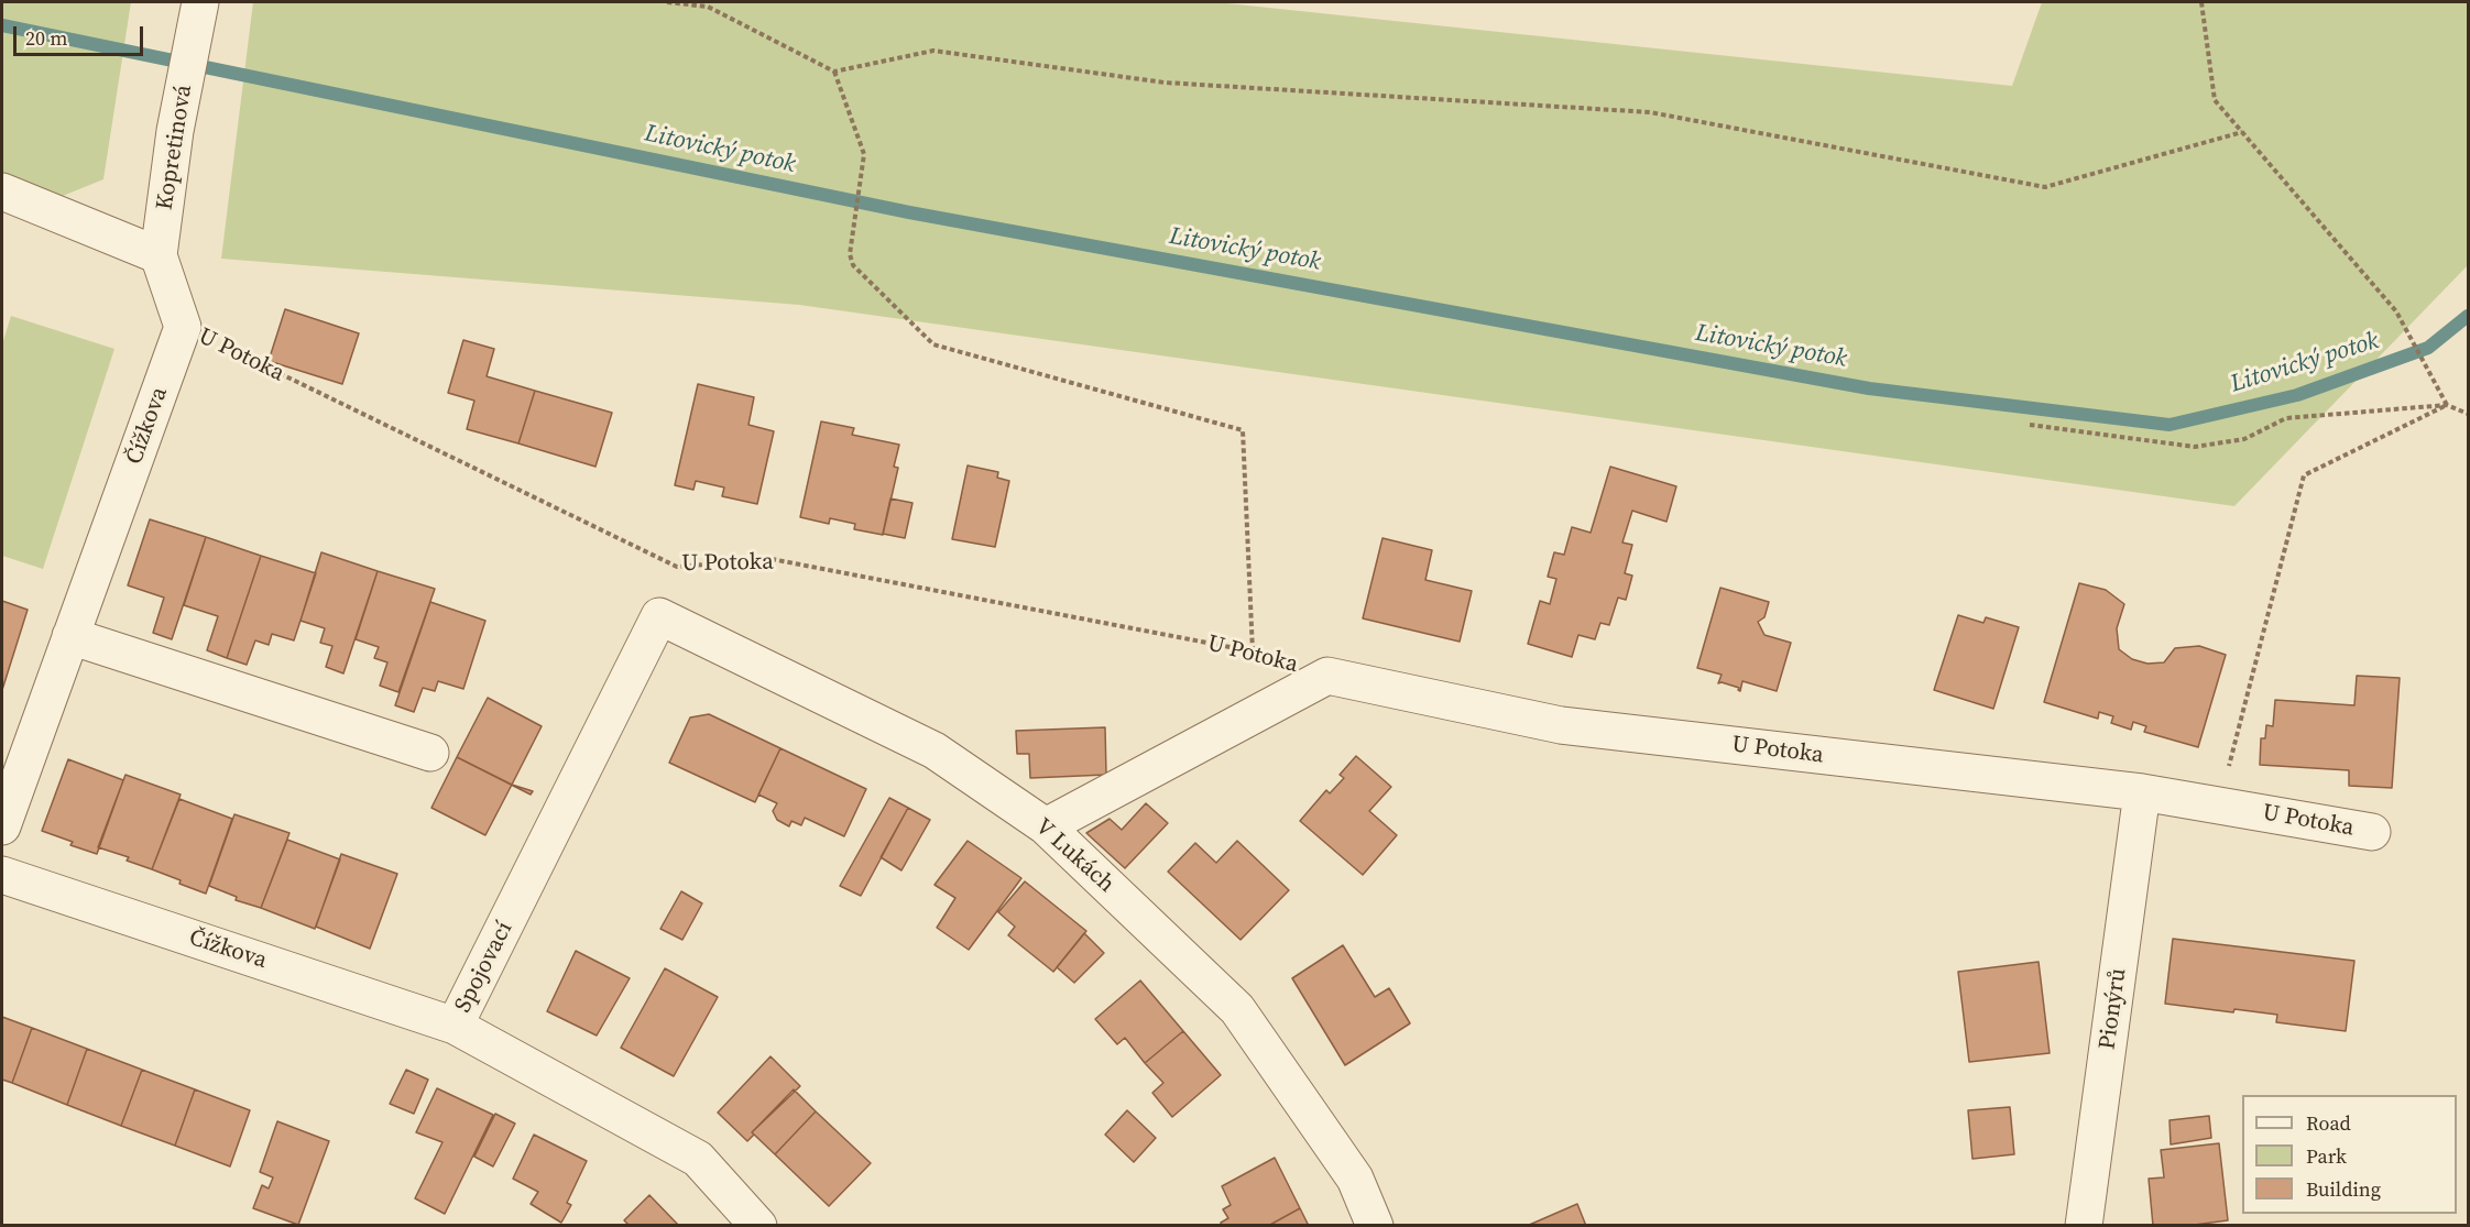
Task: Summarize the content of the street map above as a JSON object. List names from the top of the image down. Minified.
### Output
{"streets":{"street":["Kopretinová","U Potoka","Čížkova","V Lukách","Spojovací","Pionýrů"]},"crossings":[["U Potoka","Čížkova"],["U Potoka","Pionýrů"],["Čížkova","Spojovací"],["V Lukách","Spojovací"]],"water":["Litovický potok"],"legend":["Road","Park","Building"],"scale_bar":"20 m"}
